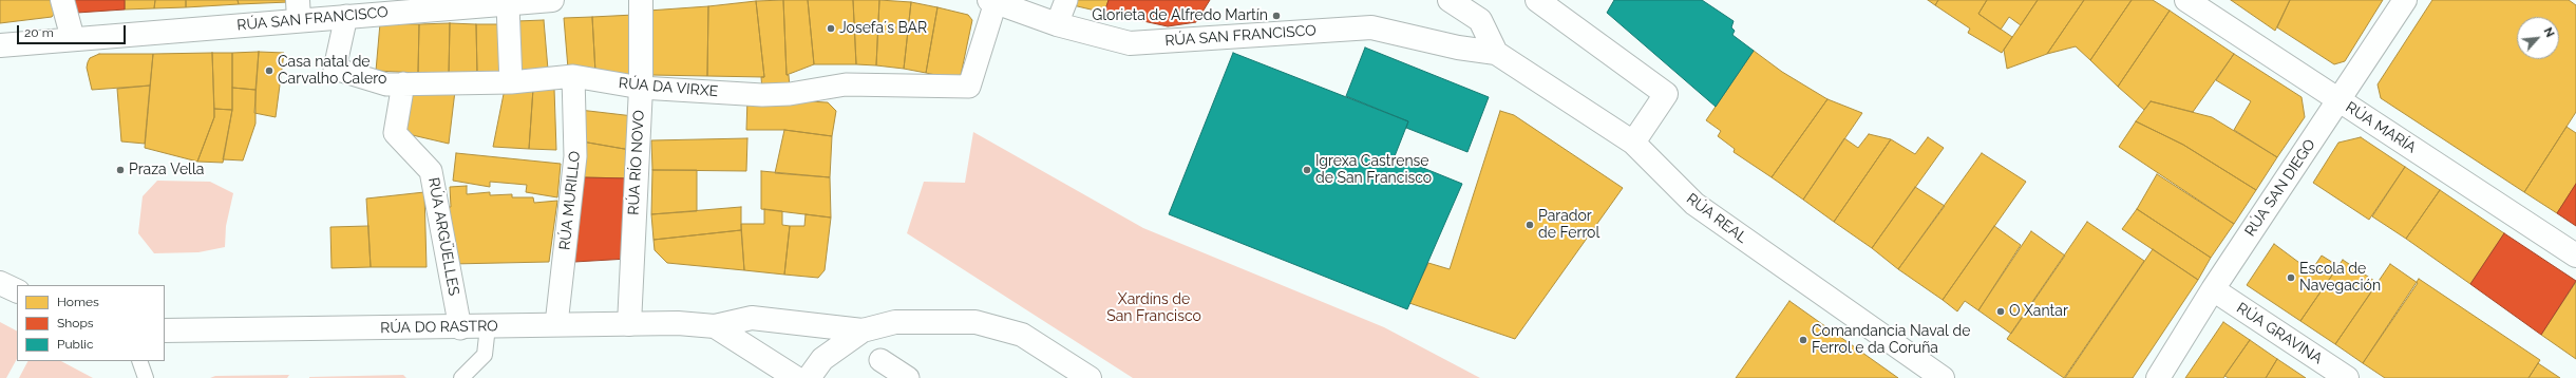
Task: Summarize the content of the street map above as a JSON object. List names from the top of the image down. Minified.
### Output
{"streets":{"street":["RÚA SAN FRANCISCO","RÚA DA VIRXE","RÚA MARÍA","RÚA RÍO NOVO","RÚA SAN DIEGO","RÚA MURILLO","RÚA REAL","RÚA ARGÜELLES","RÚA DO RASTRO","RÚA GRAVINA"]},"crossings":[["RÚA SAN FRANCISCO","RÚA DA VIRXE"],["RÚA SAN FRANCISCO","RÚA REAL"],["RÚA DA VIRXE","RÚA RÍO NOVO"],["RÚA DA VIRXE","RÚA MURILLO"],["RÚA DA VIRXE","RÚA ARGÜELLES"],["RÚA MARÍA","RÚA SAN DIEGO"],["RÚA RÍO NOVO","RÚA DO RASTRO"],["RÚA SAN DIEGO","RÚA GRAVINA"],["RÚA MURILLO","RÚA DO RASTRO"],["RÚA ARGÜELLES","RÚA DO RASTRO"]],"parks":["Xardíns de San Francisco"],"places":["Glorieta de Alfredo Martín","Josefa´s BAR","Casa natal de Carvalho Calero","Praza Vella","Igrexa Castrense de San Francisco","Parador de Ferrol","Escola de Navegación","O Xantar","Comandancia Naval de Ferrol e da Coruña"],"legend":["Homes","Shops","Public"],"scale_bar":"20 m","north":"top right"}
